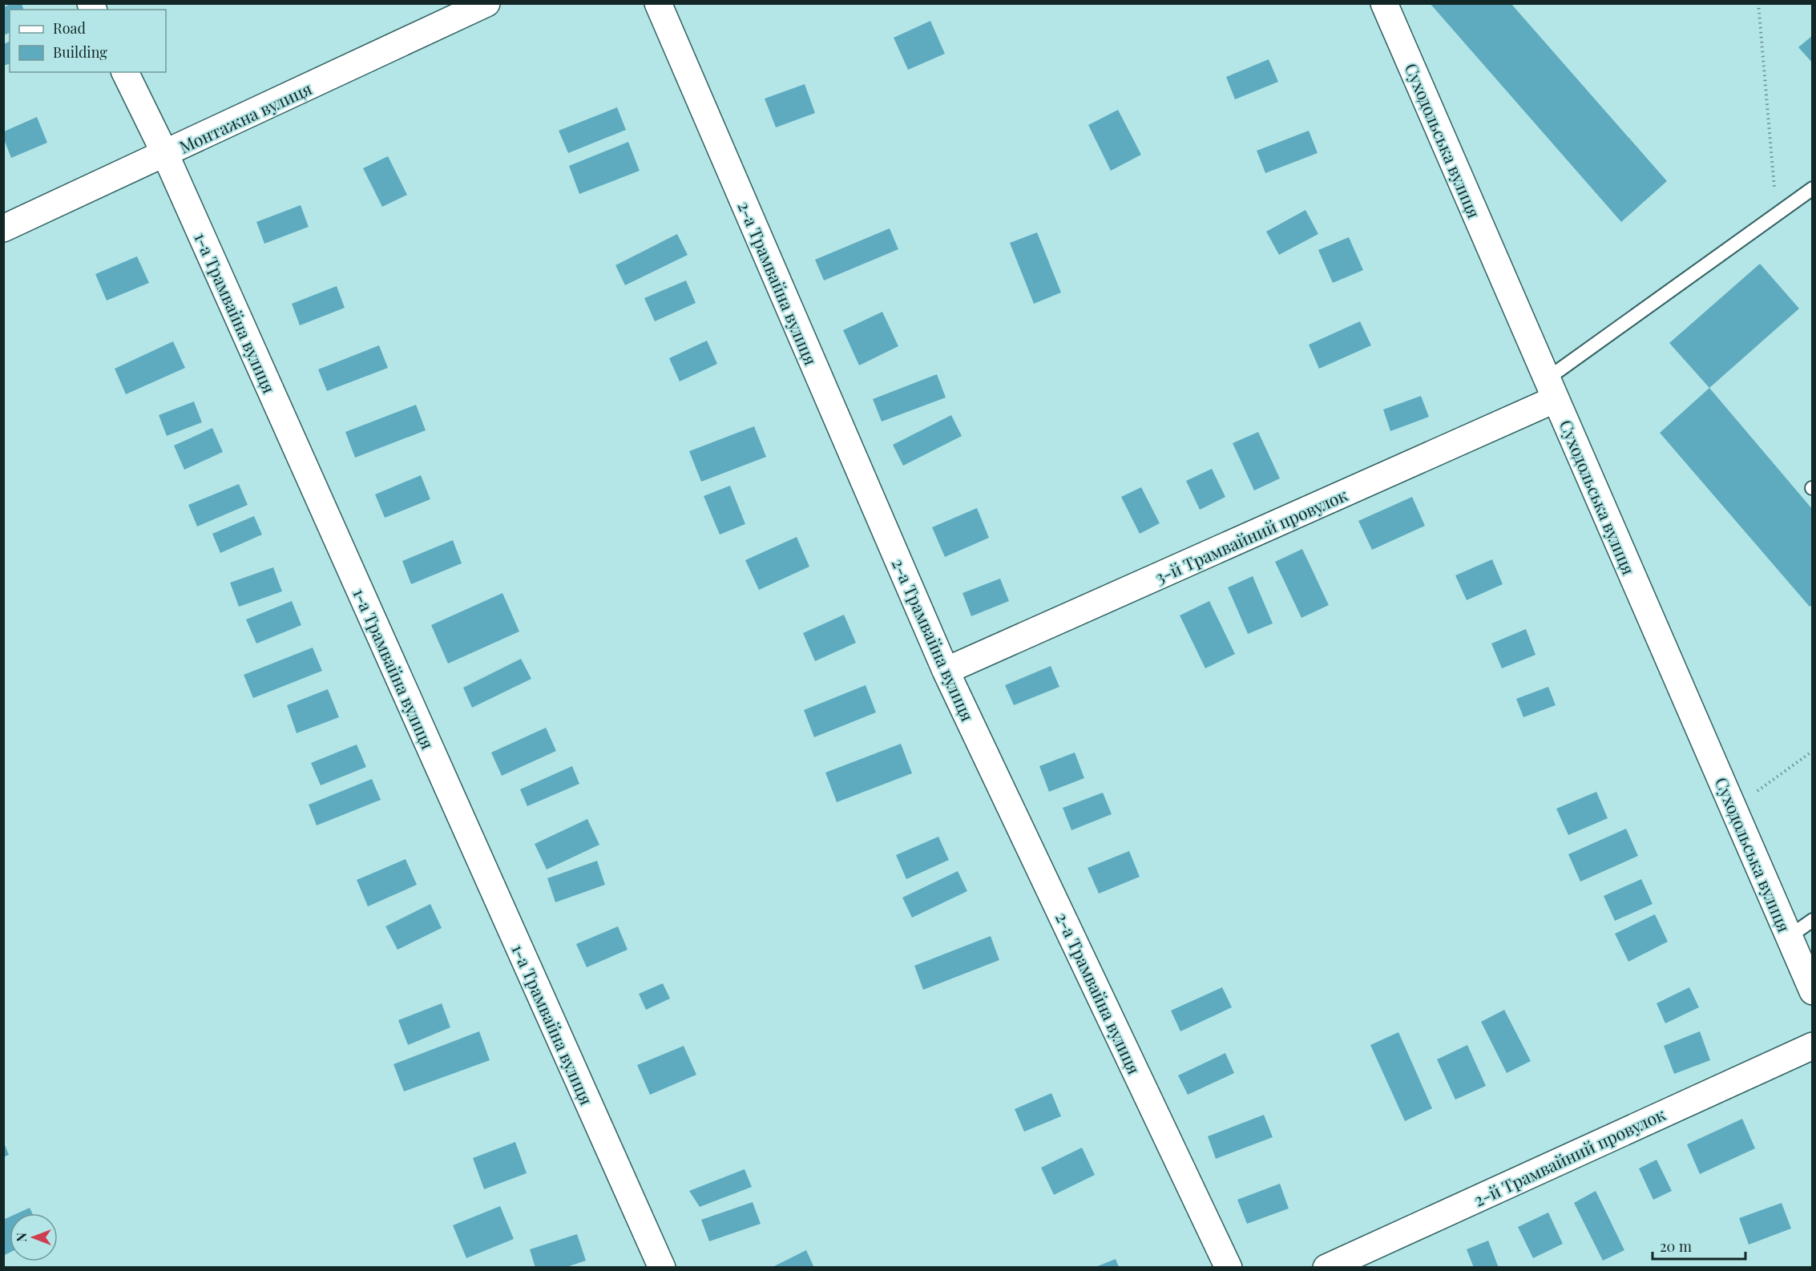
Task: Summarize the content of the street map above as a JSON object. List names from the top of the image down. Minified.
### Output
{"streets":{"street":["Монтажна вулиця","Суходольська вулиця","2-а Трамвайна вулиця","1-а Трамвайна вулиця","3-й Трамвайний провулок","2-й Трамвайний провулок"]},"crossings":[["Монтажна вулиця","1-а Трамвайна вулиця"],["Суходольська вулиця","3-й Трамвайний провулок"],["2-а Трамвайна вулиця","3-й Трамвайний провулок"]],"legend":["Road","Building"],"scale_bar":"20 m","north":"left"}
